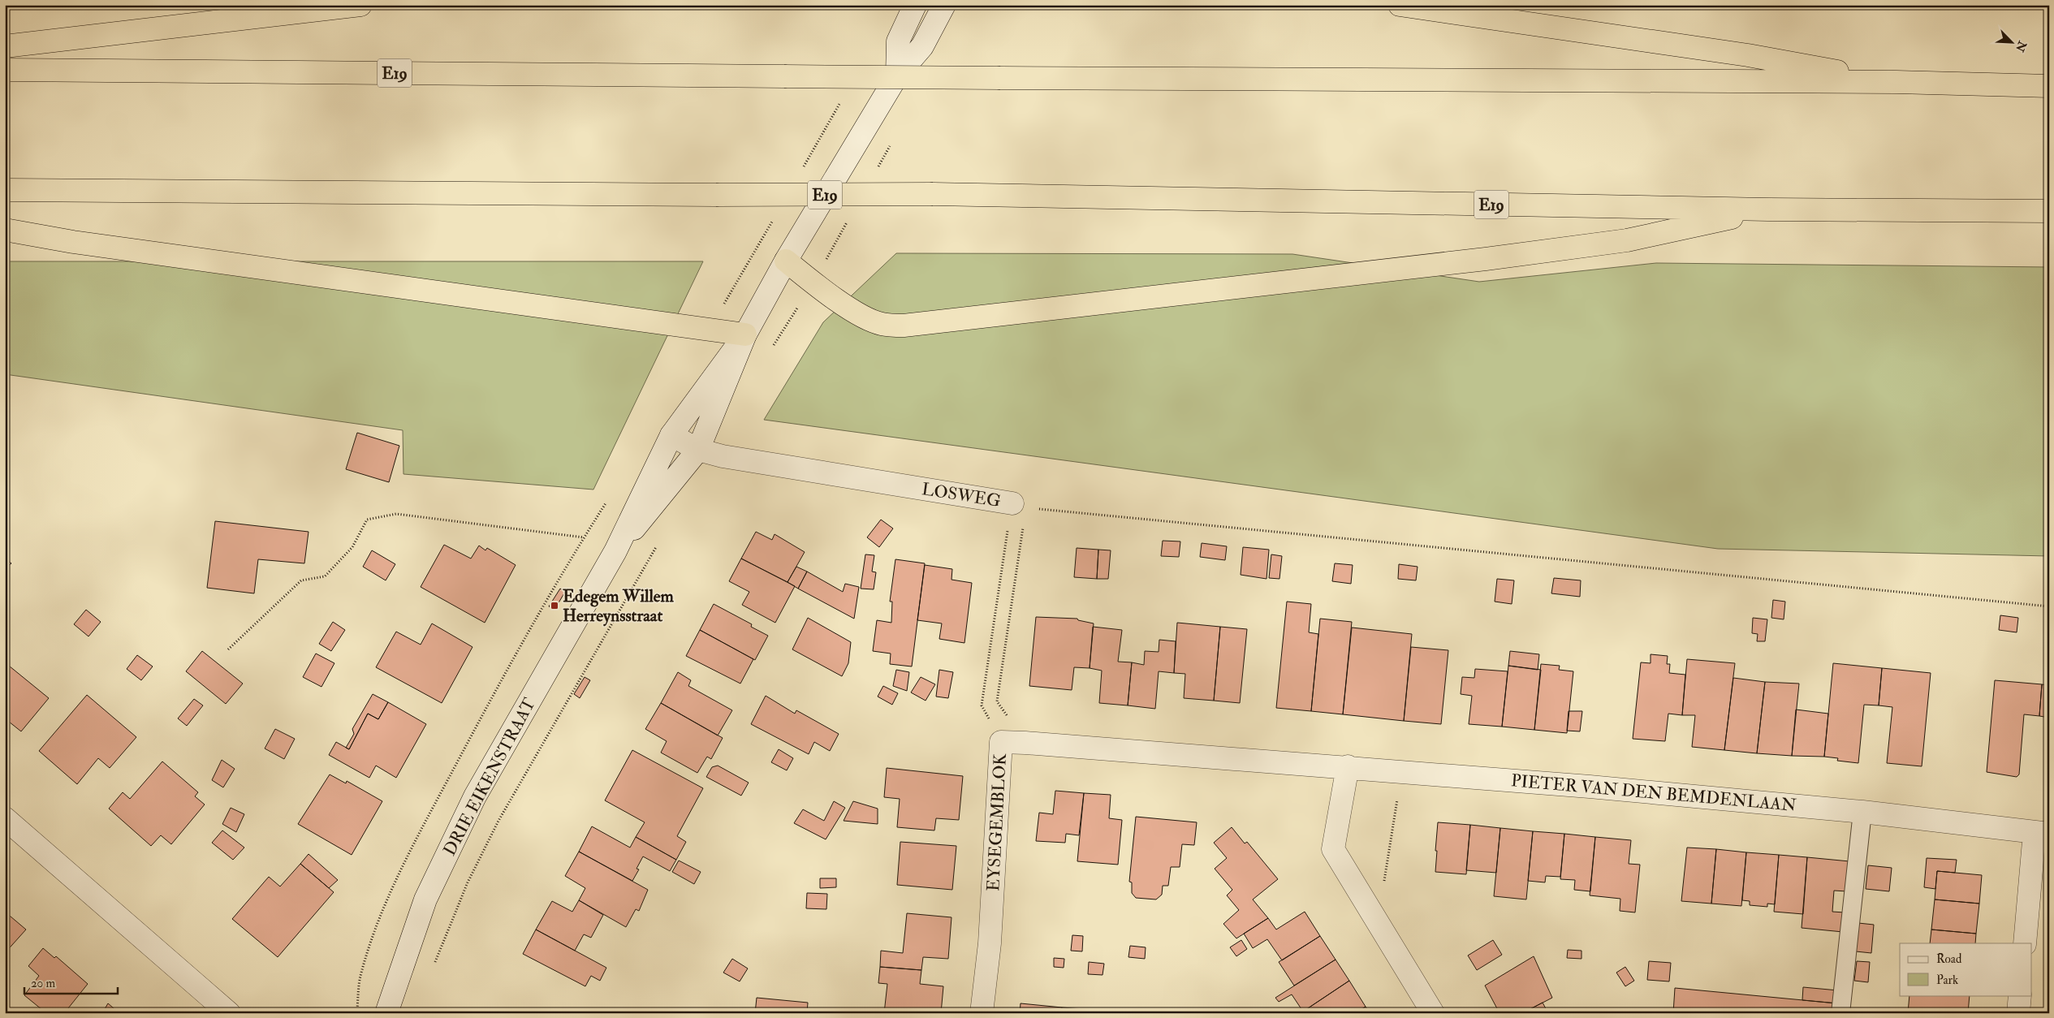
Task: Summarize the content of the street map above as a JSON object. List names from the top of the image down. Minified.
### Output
{"streets":{"highway":["E19"],"street":["LOSWEG","DRIE EIKENSTRAAT","PIETER VAN DEN BEMDENLAAN","EYSEGEMBLOK"]},"crossings":[["LOSWEG","DRIE EIKENSTRAAT"],["LOSWEG","EYSEGEMBLOK"],["PIETER VAN DEN BEMDENLAAN","EYSEGEMBLOK"]],"places":{"transit":["Edegem Willem Herreynsstraat"]},"legend":["Road","Park"],"scale_bar":"20 m","north":"bottom right"}
